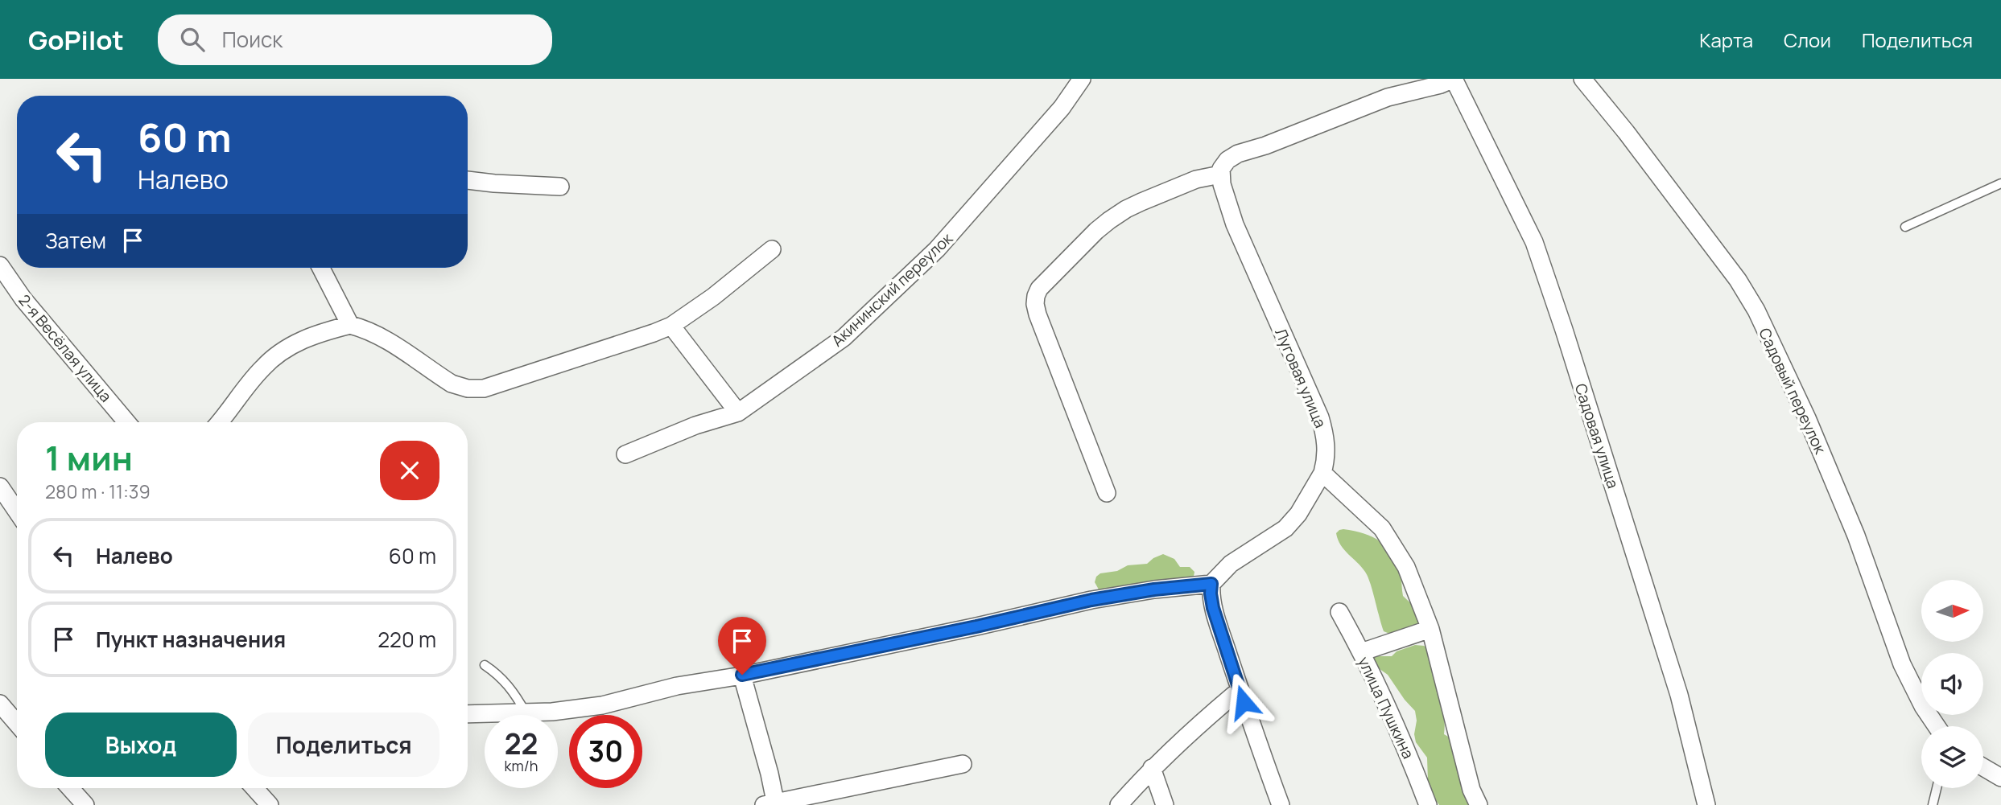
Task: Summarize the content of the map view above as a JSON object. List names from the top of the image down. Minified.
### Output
{"streets":{"street":["Акининский переулок","2-я Весёлая улица","Луговая улица","Садовый переулок","Садовая улица","улица Пушкина"]},"north":"right","page":{"header":"GoPilot","search":"Поиск","nav":["Карта","Слои","Поделиться"],"turn":["60 m","Налево"],"then":"Затем","heading":["1 мин","280 m · 11:39"],"list":[{"name":"Налево","value":"60 m"},{"name":"Пункт назначения","value":"220 m"}],"buttons":["Выход","Поделиться"],"speed":"22 km/h","limit":"30"}}
